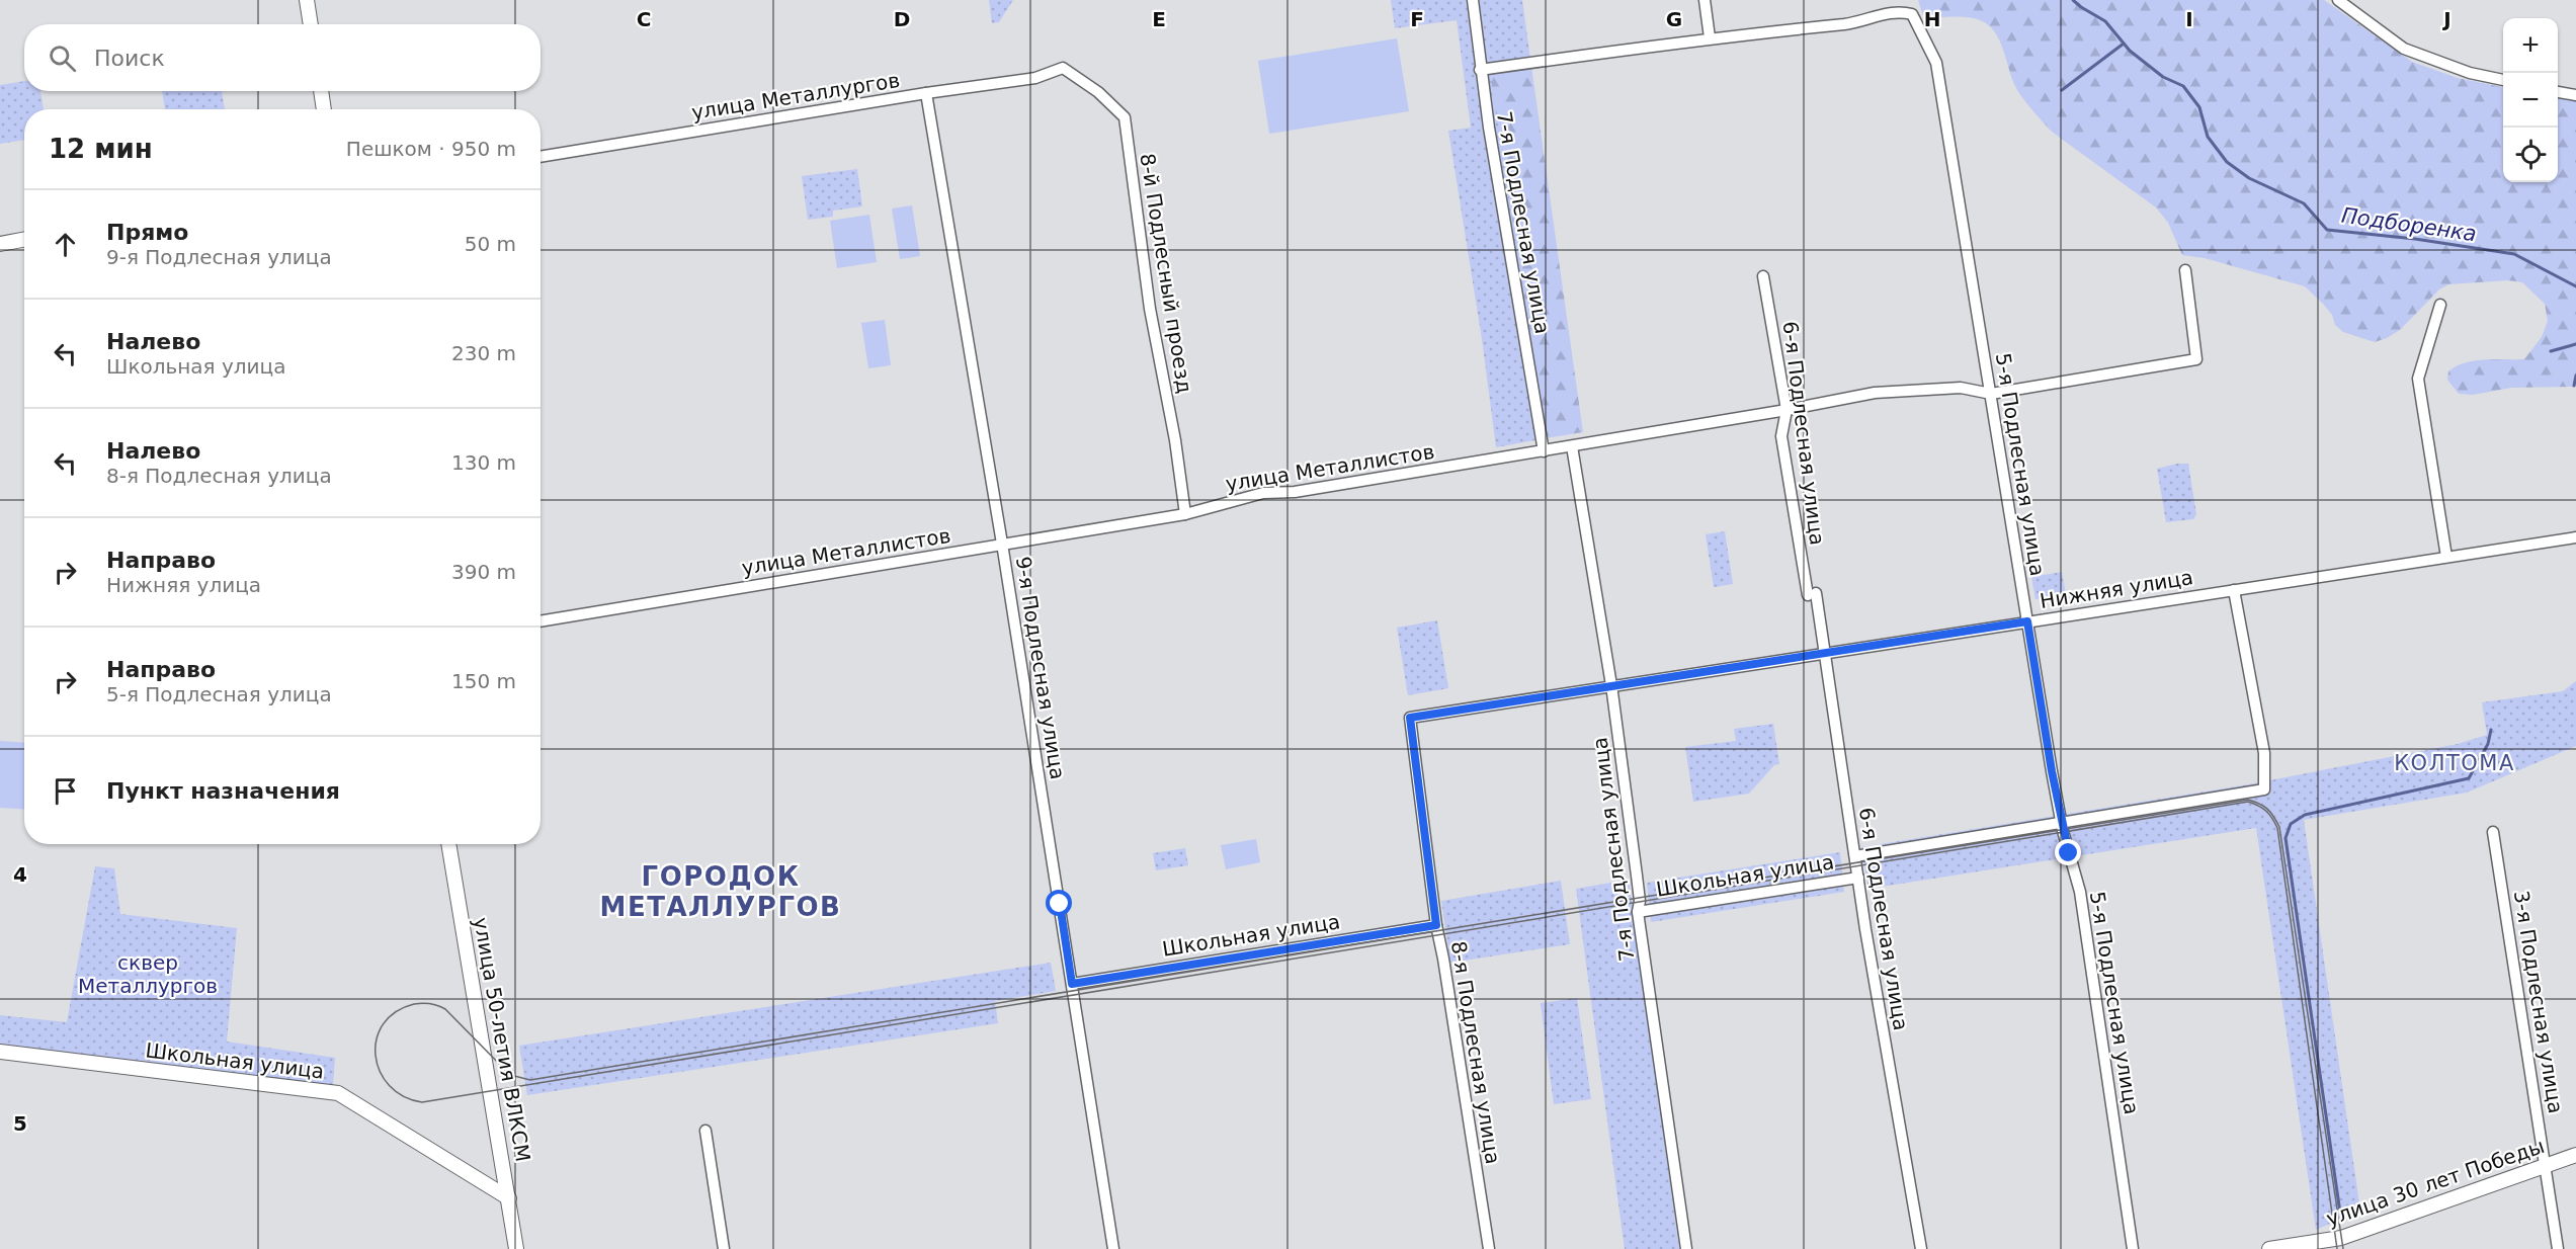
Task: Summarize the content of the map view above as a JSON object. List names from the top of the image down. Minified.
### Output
{"streets":{"main road":["Школьная улица","улица 50-летия ВЛКСМ","улица 30 лет Победы"],"street":["улица Металлургов","7-я Подлесная улица","8-й Подлесный проезд","6-я Подлесная улица","5-я Подлесная улица","улица Металлистов","Нижняя улица","9-я Подлесная улица","3-я Подлесная улица","8-я Подлесная улица"]},"crossings":[["улица Металлургов","8-й Подлесный проезд"],["улица Металлургов","9-я Подлесная улица"],["7-я Подлесная улица","улица Металлистов"],["7-я Подлесная улица","Нижняя улица"],["7-я Подлесная улица","Школьная улица"],["8-й Подлесный проезд","улица Металлистов"],["6-я Подлесная улица","улица Металлистов"],["6-я Подлесная улица","Нижняя улица"],["6-я Подлесная улица","Школьная улица"],["5-я Подлесная улица","улица Металлистов"],["5-я Подлесная улица","Нижняя улица"],["5-я Подлесная улица","Школьная улица"],["улица Металлистов","9-я Подлесная улица"],["Нижняя улица","Школьная улица"],["Нижняя улица","8-я Подлесная улица"],["9-я Подлесная улица","Школьная улица"],["Школьная улица","улица 50-летия ВЛКСМ"],["Школьная улица","8-я Подлесная улица"],["3-я Подлесная улица","улица 30 лет Победы"]],"districts":["КОЛТОМА","ГОРОДОК МЕТАЛЛУРГОВ"],"water":["Подборенка"],"parks":["сквер Металлургов"],"page":{"map_buttons":["+","−"],"search":"Поиск","heading":["12 мин","Пешком · 950 m"],"list":[["Прямо","9-я Подлесная улица","50 m"],["Налево","Школьная улица","230 m"],["Налево","8-я Подлесная улица","130 m"],["Направо","Нижняя улица","390 m"],["Направо","5-я Подлесная улица","150 m"],"Пункт назначения"]},"grid":{"columns":["C","D","E","F","G","H","I","J"],"rows":["4","5"]}}
